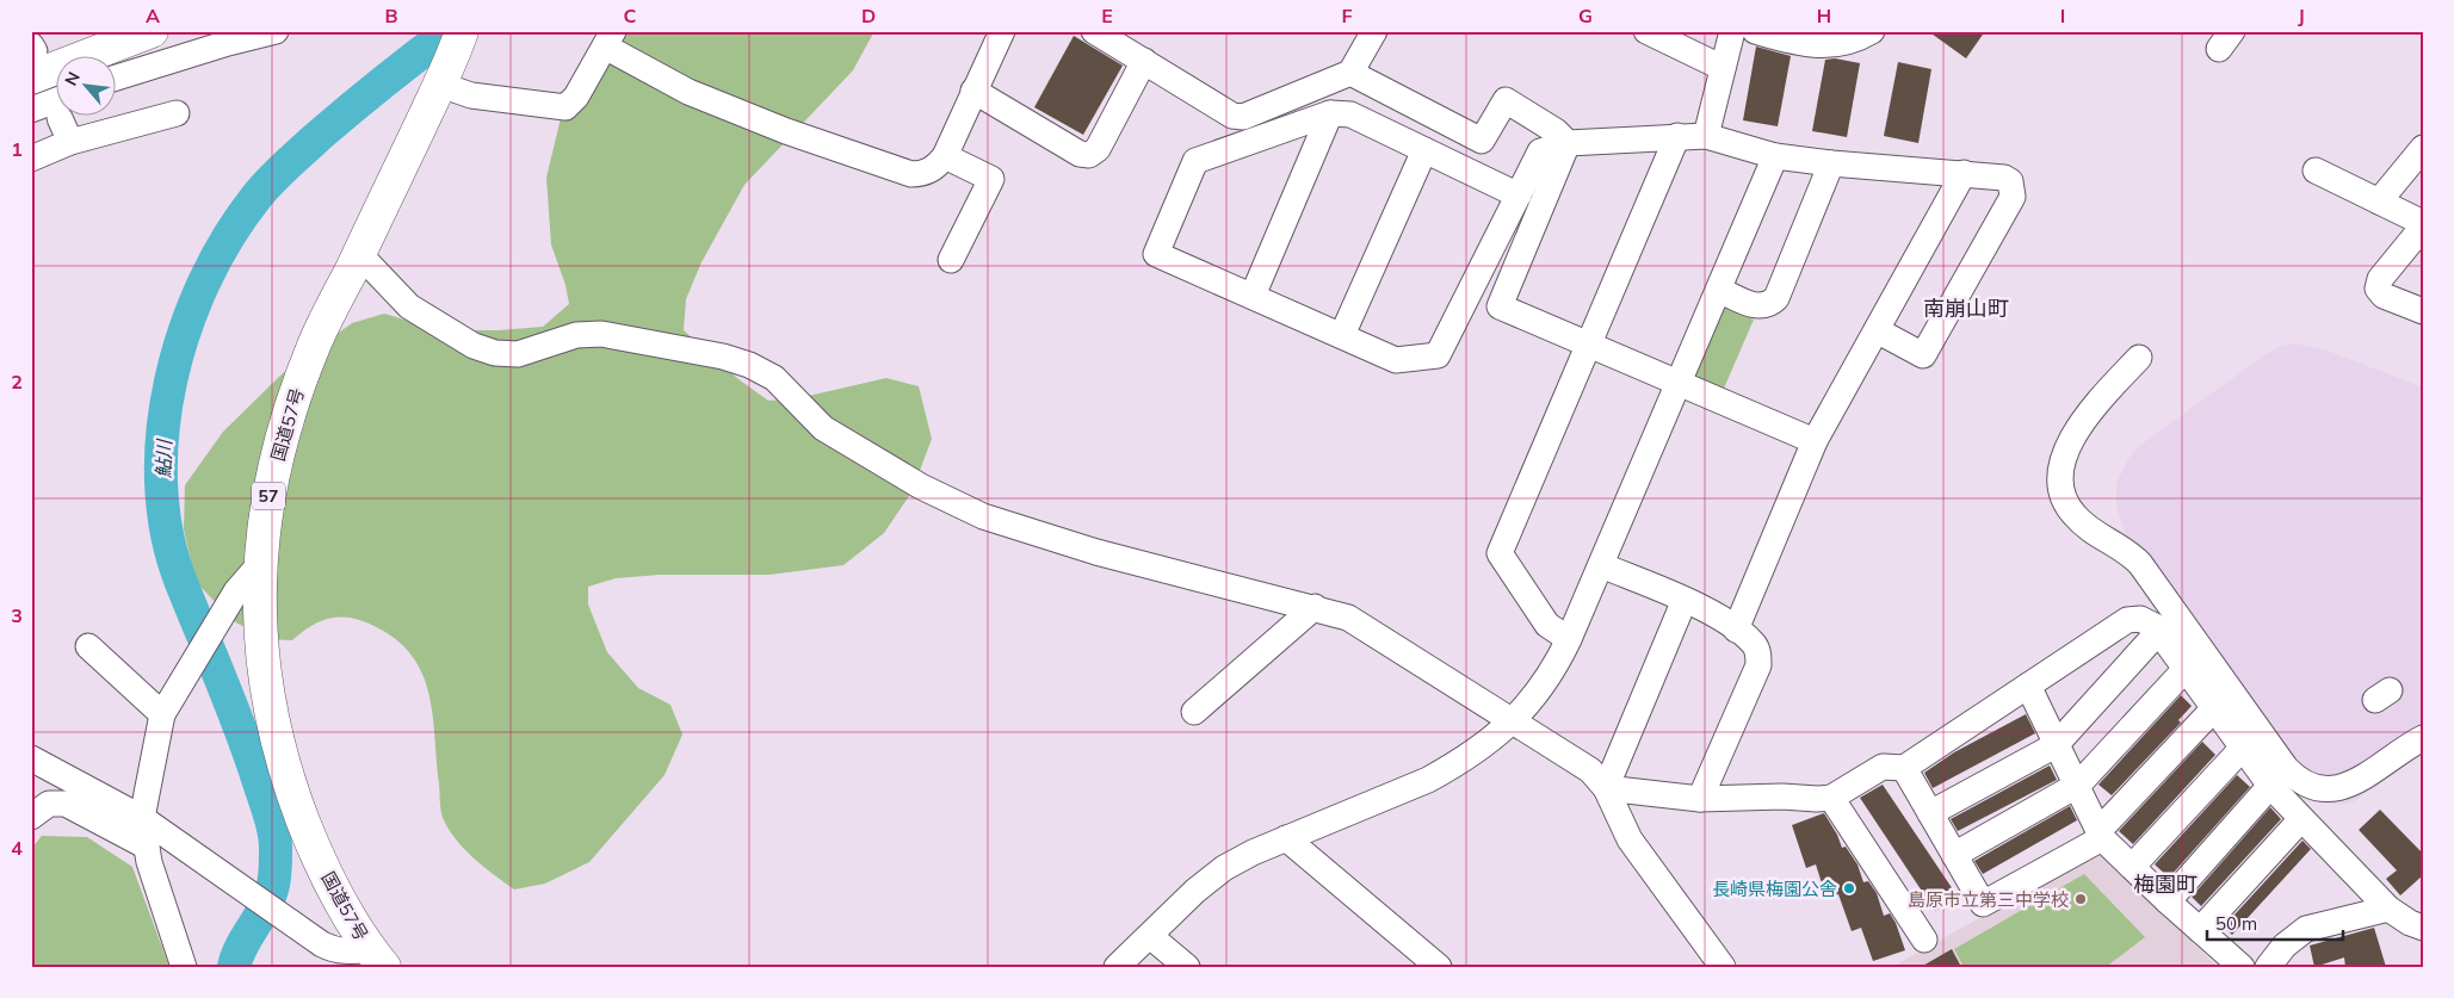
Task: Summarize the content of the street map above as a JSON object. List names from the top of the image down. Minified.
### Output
{"streets":{"highway":["国道57号","57"]},"districts":["南崩山町","梅園町"],"water":["鮎川"],"places":["長崎県梅園公舎","島原市立第三中学校"],"scale_bar":"50 m","north":"top left","grid":{"columns":["A","B","C","D","E","F","G","H","I","J"],"rows":["1","2","3","4"]}}
